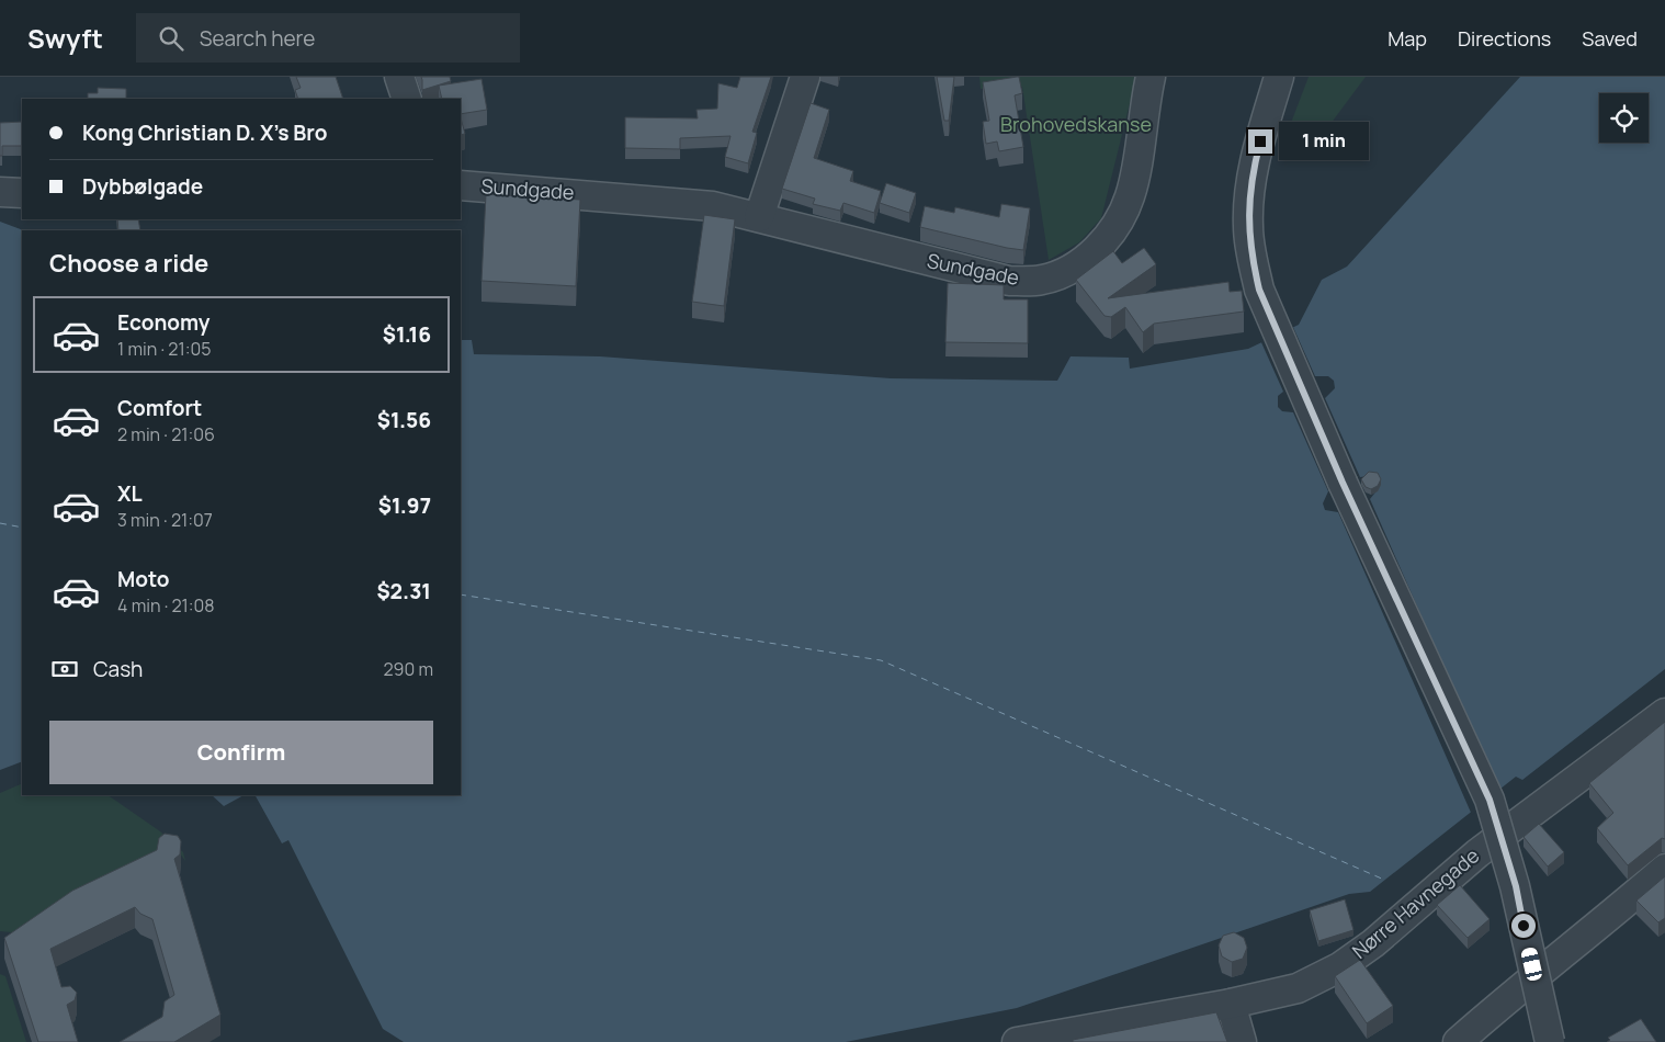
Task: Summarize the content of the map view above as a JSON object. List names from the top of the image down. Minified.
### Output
{"streets":{"street":["Sundgade","Nørre Havnegade"]},"parks":["Brohovedskanse"],"page":{"header":"Swyft","search":"Search here","nav":["Map","Directions","Saved"],"banner":["Kong Christian D. X's Bro","Dybbølgade"],"bubble":"1 min","heading":"Choose a ride","list":[{"name":"Economy","note":"1 min · 21:05","value":"$1.16"},{"name":"Comfort","note":"2 min · 21:06","value":"$1.56"},{"name":"XL","note":"3 min · 21:07","value":"$1.97"},{"name":"Moto","note":"4 min · 21:08","value":"$2.31"}],"pay":["Cash","290 m"],"buttons":"Confirm"}}
